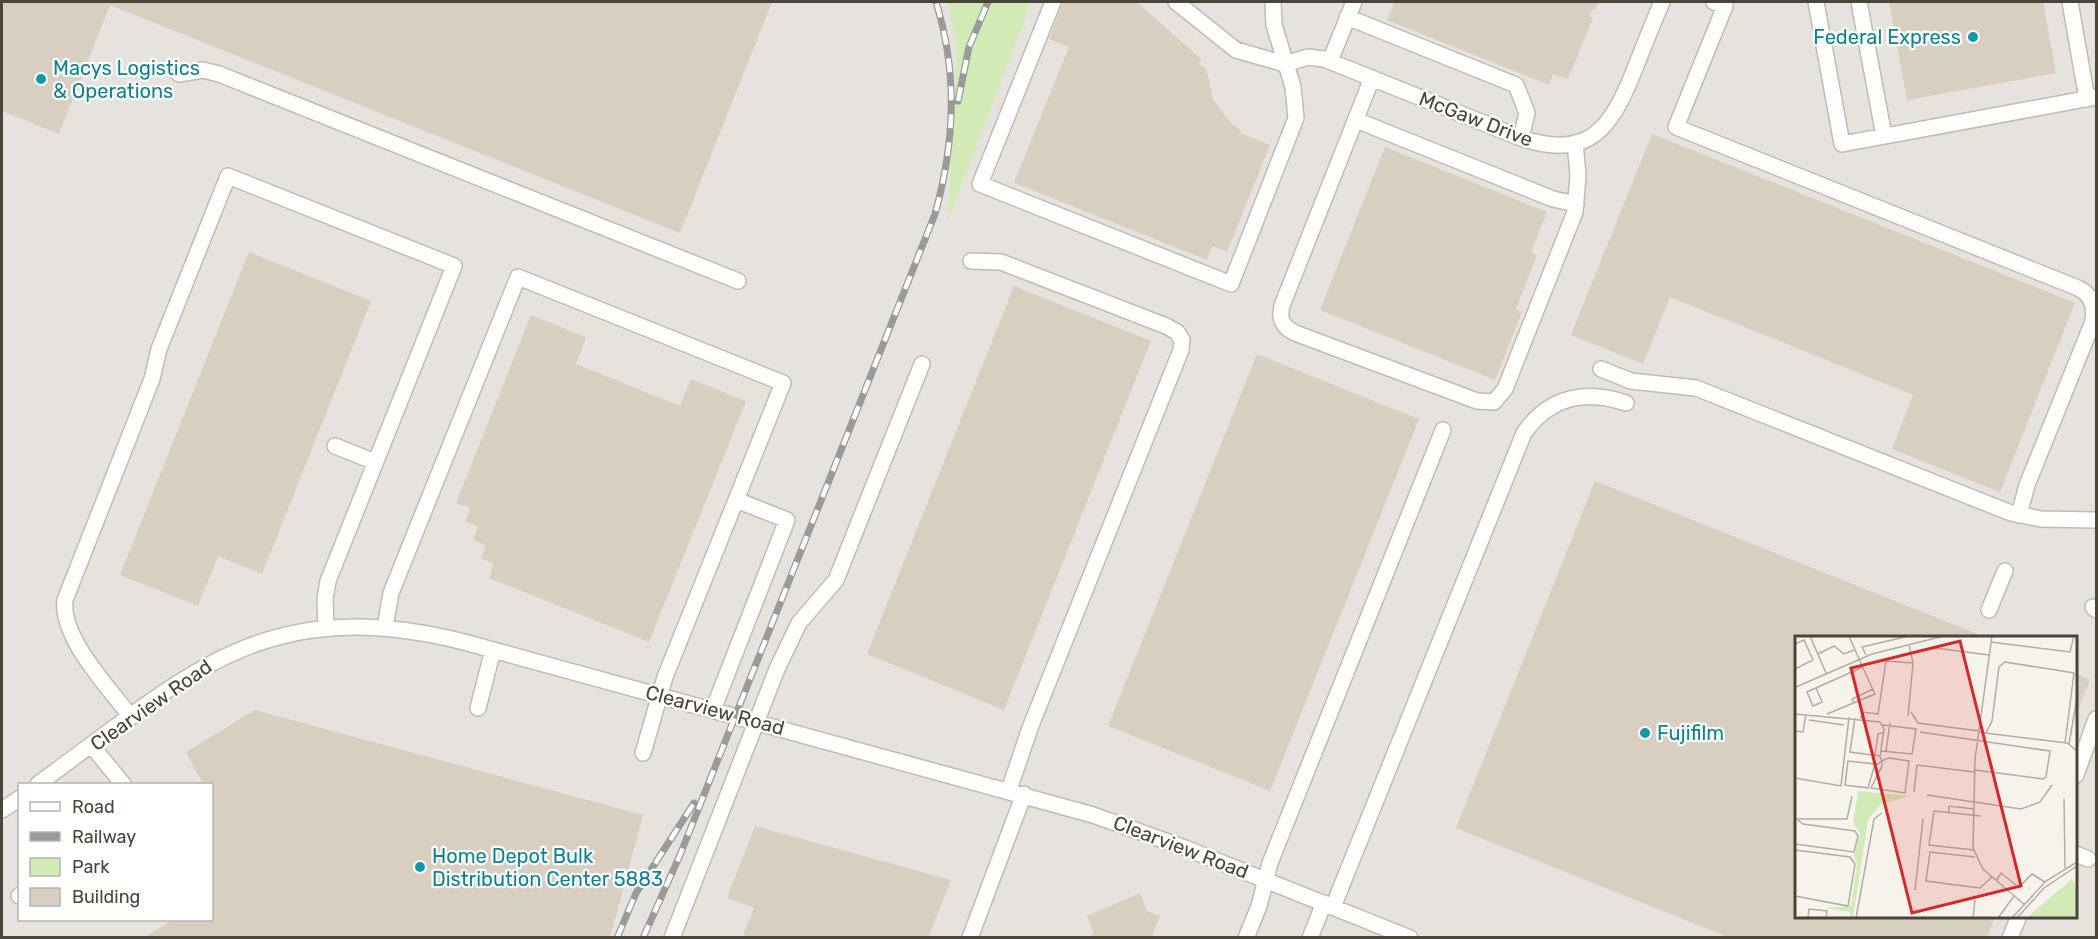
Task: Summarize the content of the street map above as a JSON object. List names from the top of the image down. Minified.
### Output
{"streets":{"street":["McGaw Drive","Clearview Road"]},"places":["Federal Express","Macys Logistics & Operations","Fujifilm","Home Depot Bulk Distribution Center 5883"],"legend":["Road","Railway","Park","Building"]}
